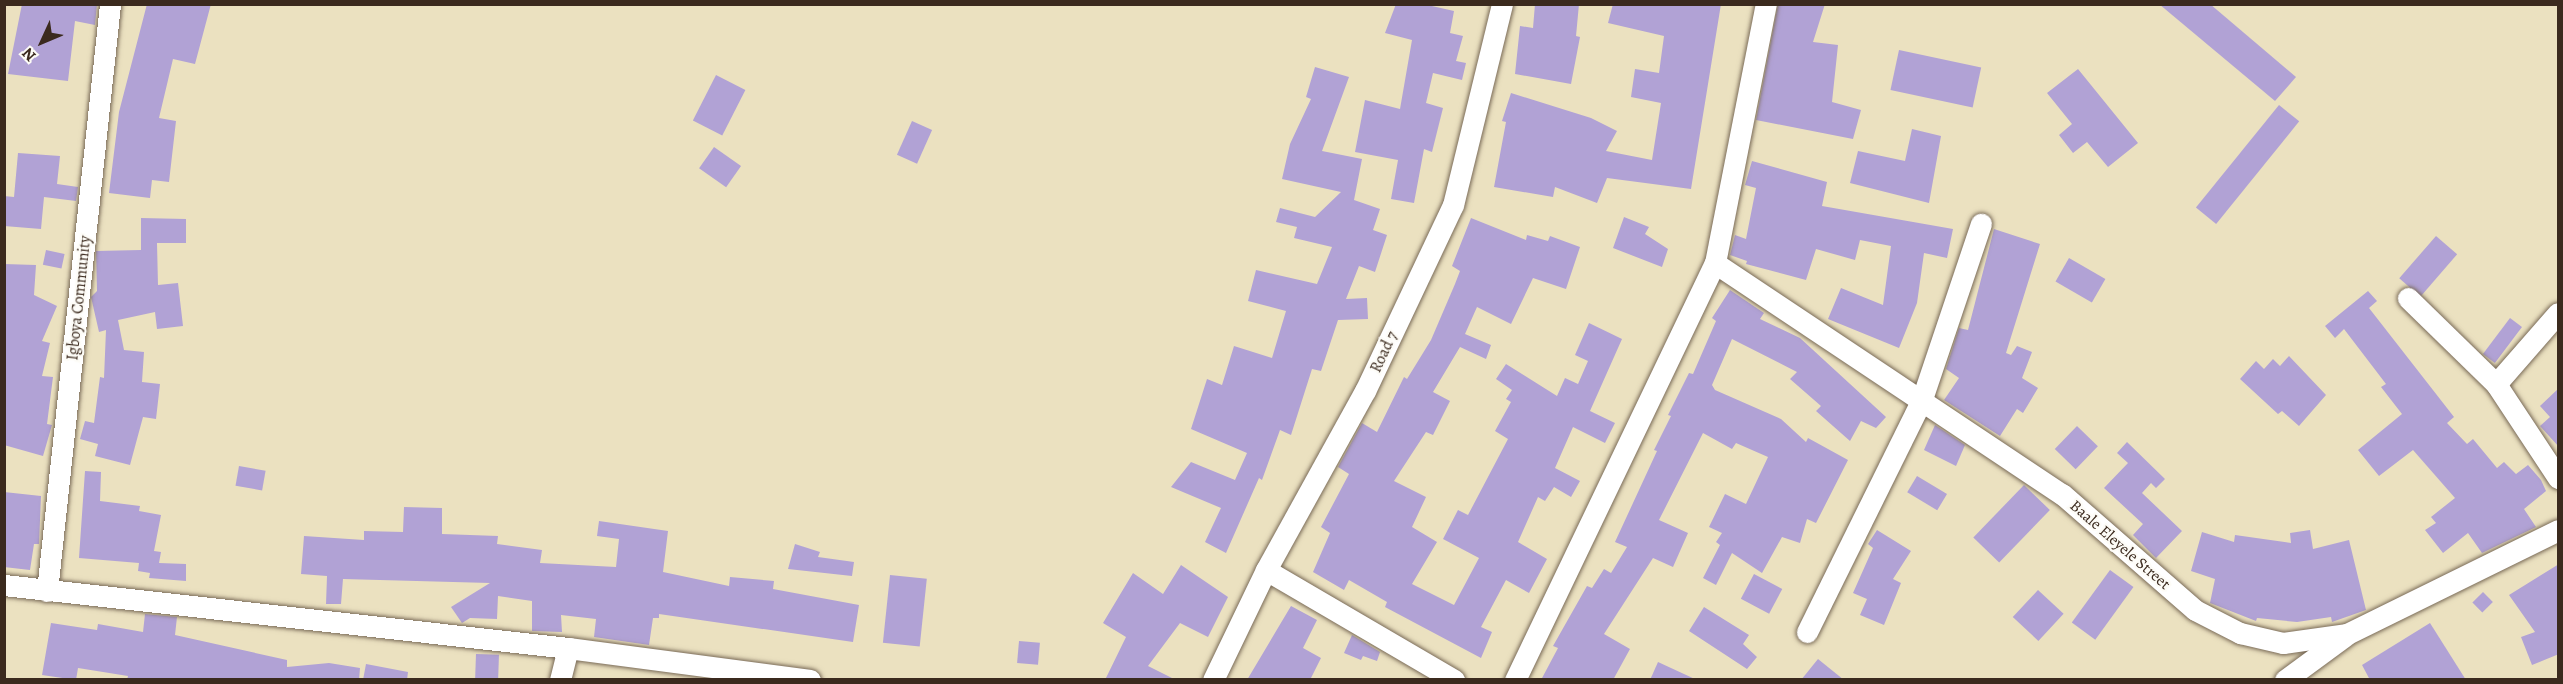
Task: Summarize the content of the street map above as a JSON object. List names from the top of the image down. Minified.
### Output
{"streets":{"street":["Igboya Community","Road 7","Baale Eleyele Street"]},"north":"bottom left"}
